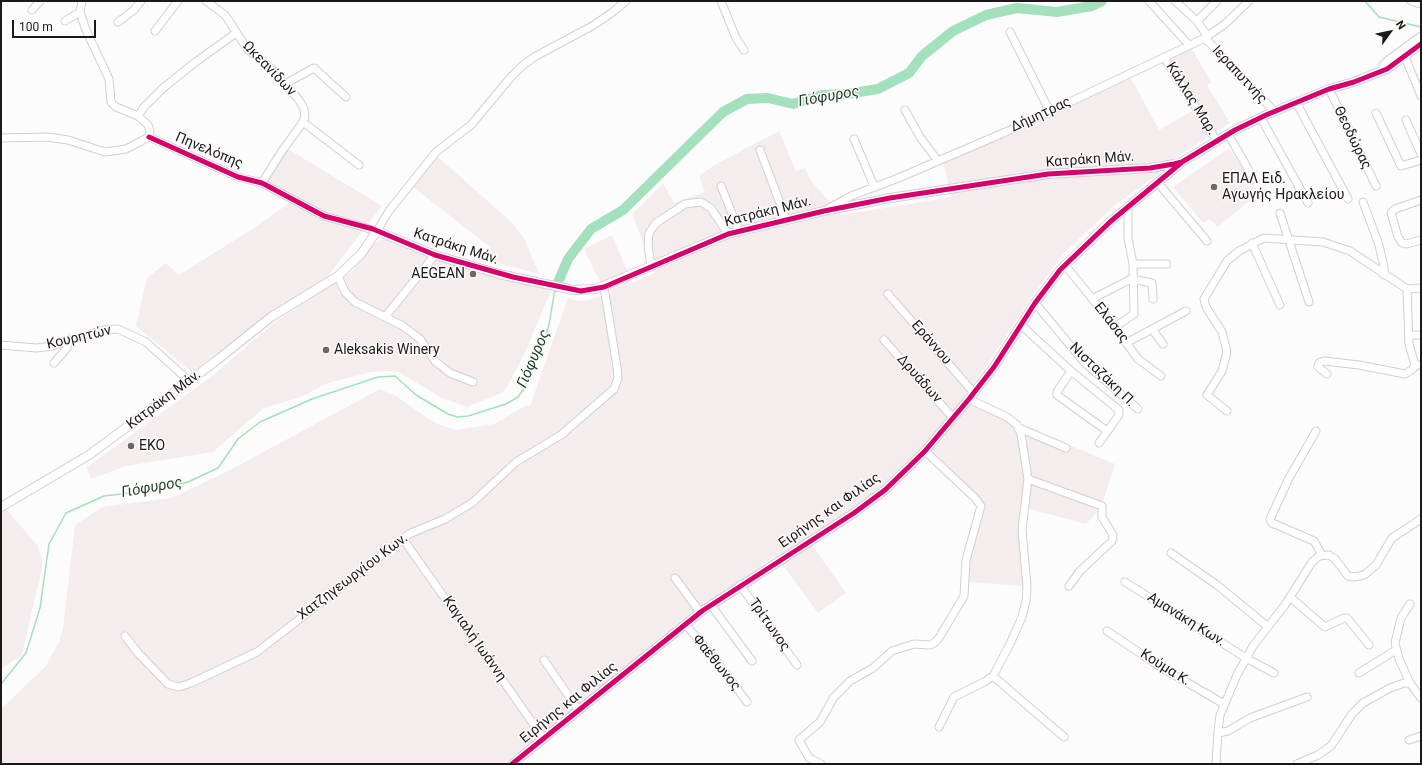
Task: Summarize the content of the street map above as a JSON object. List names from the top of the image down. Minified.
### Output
{"streets":{"street":["Ωκεανίδων","Ιεραπυτνής","Κάλλας Μαρ.","Δήμητρας","Θεοδώρας","Πηνελόπης","Κατράκη Μάν.","Ελάσας","Κουρητών","Εράννου","Νισταζάκη Π.","Δρυάδων","Ειρήνης και Φιλίας","Χατζηγεωργίου Κων.","Αμανάκη Κων.","Τρίτωνος","Καγιαλή Ιωάννη","Φαέθωνος","Κούμα Κ."]},"crossings":[["Ιεραπυτνής","Δήμητρας"],["Κάλλας Μαρ.","Δήμητρας"],["Δήμητρας","Κατράκη Μάν."],["Πηνελόπης","Κατράκη Μάν."],["Κατράκη Μάν.","Κουρητών"],["Κατράκη Μάν.","Ειρήνης και Φιλίας"],["Κατράκη Μάν.","Χατζηγεωργίου Κων."],["Ελάσας","Ειρήνης και Φιλίας"],["Εράννου","Ειρήνης και Φιλίας"],["Νισταζάκη Π.","Ειρήνης και Φιλίας"],["Δρυάδων","Ειρήνης και Φιλίας"],["Ειρήνης και Φιλίας","Τρίτωνος"],["Ειρήνης και Φιλίας","Καγιαλή Ιωάννη"],["Ειρήνης και Φιλίας","Φαέθωνος"],["Χατζηγεωργίου Κων.","Καγιαλή Ιωάννη"]],"water":["Γιόφυρος"],"places":["ΕΠΑΛ Ειδ. Αγωγής Ηρακλείου","AEGEAN","Aleksakis Winery","EKO"],"scale_bar":"100 m","north":"top right"}
